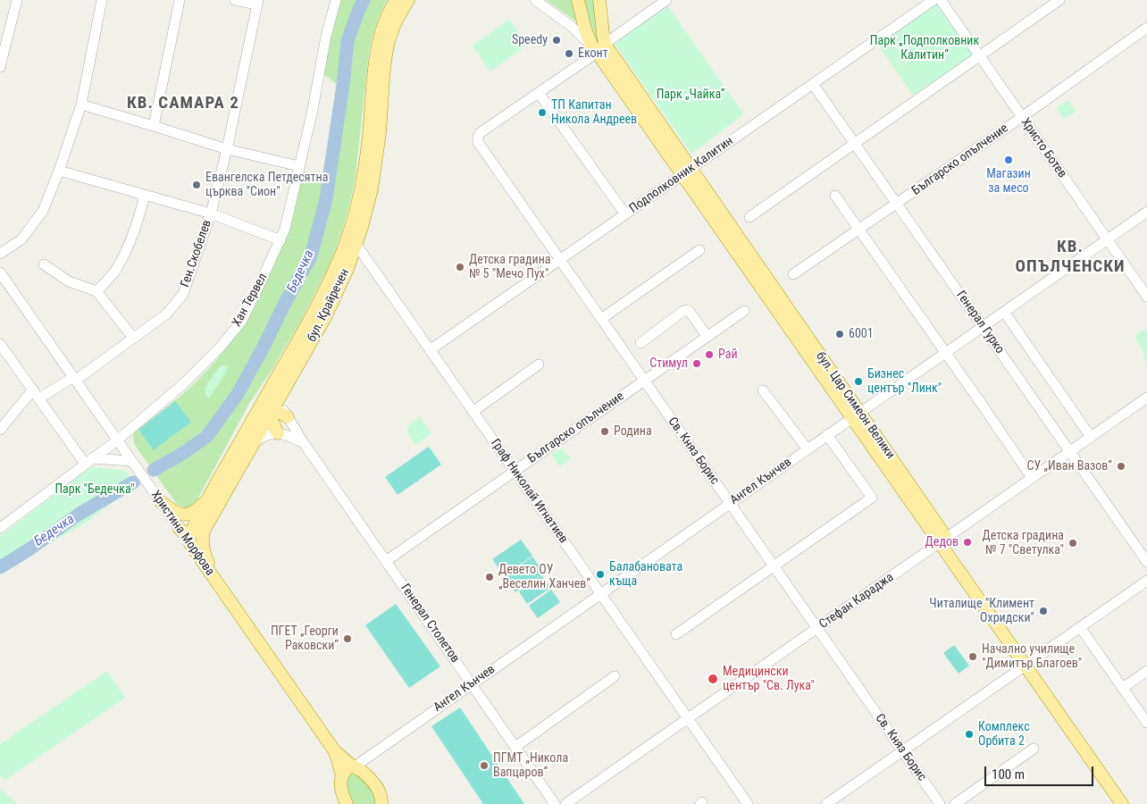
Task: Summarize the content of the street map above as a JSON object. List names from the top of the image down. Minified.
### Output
{"streets":{"main road":["бул. Крайречен","бул. Цар Симеон Велики","Христина Морфова"],"street":["Христо Ботев","Българско опълчение","Подполковник Калитин","Ген.Скобелев","Хан Тервел","Генерал Гурко","Св. Княз Борис","Ангел Кънчев","Граф Николай Игнатиев","Стефан Караджа","Генерал Столетов"]},"crossings":[["Христо Ботев","Българско опълчение"],["Христо Ботев","Ангел Кънчев"],["Българско опълчение","Генерал Гурко"],["Българско опълчение","Св. Княз Борис"],["Българско опълчение","Граф Николай Игнатиев"],["Българско опълчение","Генерал Столетов"],["Подполковник Калитин","Генерал Гурко"],["Подполковник Калитин","бул. Цар Симеон Велики"],["Подполковник Калитин","Св. Княз Борис"],["Подполковник Калитин","Граф Николай Игнатиев"],["Ген.Скобелев","Христина Морфова"],["Хан Тервел","Христина Морфова"],["бул. Крайречен","Граф Николай Игнатиев"],["бул. Крайречен","Христина Морфова"],["бул. Крайречен","Генерал Столетов"],["Генерал Гурко","Ангел Кънчев"],["Генерал Гурко","Стефан Караджа"],["бул. Цар Симеон Велики","Ангел Кънчев"],["бул. Цар Симеон Велики","Стефан Караджа"],["Св. Княз Борис","Ангел Кънчев"],["Св. Княз Борис","Стефан Караджа"],["Ангел Кънчев","Граф Николай Игнатиев"],["Ангел Кънчев","Христина Морфова"],["Ангел Кънчев","Генерал Столетов"],["Граф Николай Игнатиев","Стефан Караджа"]],"districts":["КВ. САМАРА 2","КВ. ОПЪЛЧЕНСКИ"],"water":["Бедечка"],"parks":["Парк „Подполковник Калитин“","Парк „Чайка“","Парк \"Бедечка\""],"places":["Speedy","Еконт","ТП Капитан Никола Андреев","Магазин за месо","Евангелска Петдесятна църква \"Сион\"","Детска градина № 5 \"Мечо Пух\"","6001","Рай","Стимул","Бизнес център \"Линк\"","Родина","СУ „Иван Вазов“","Дедов","Детска градина № 7 \"Светулка\"","Балабановата къща","Девето ОУ „Веселин Ханчев“","Читалище \"Климент Охридски\"","ПГЕТ „Георги Раковски“","Начално училище \"Димитър Благоев\"","Медицински център \"Св. Лука\"","Комплекс Орбита 2","ПГМТ „Никола Вапцаров“"],"scale_bar":"100 m"}
